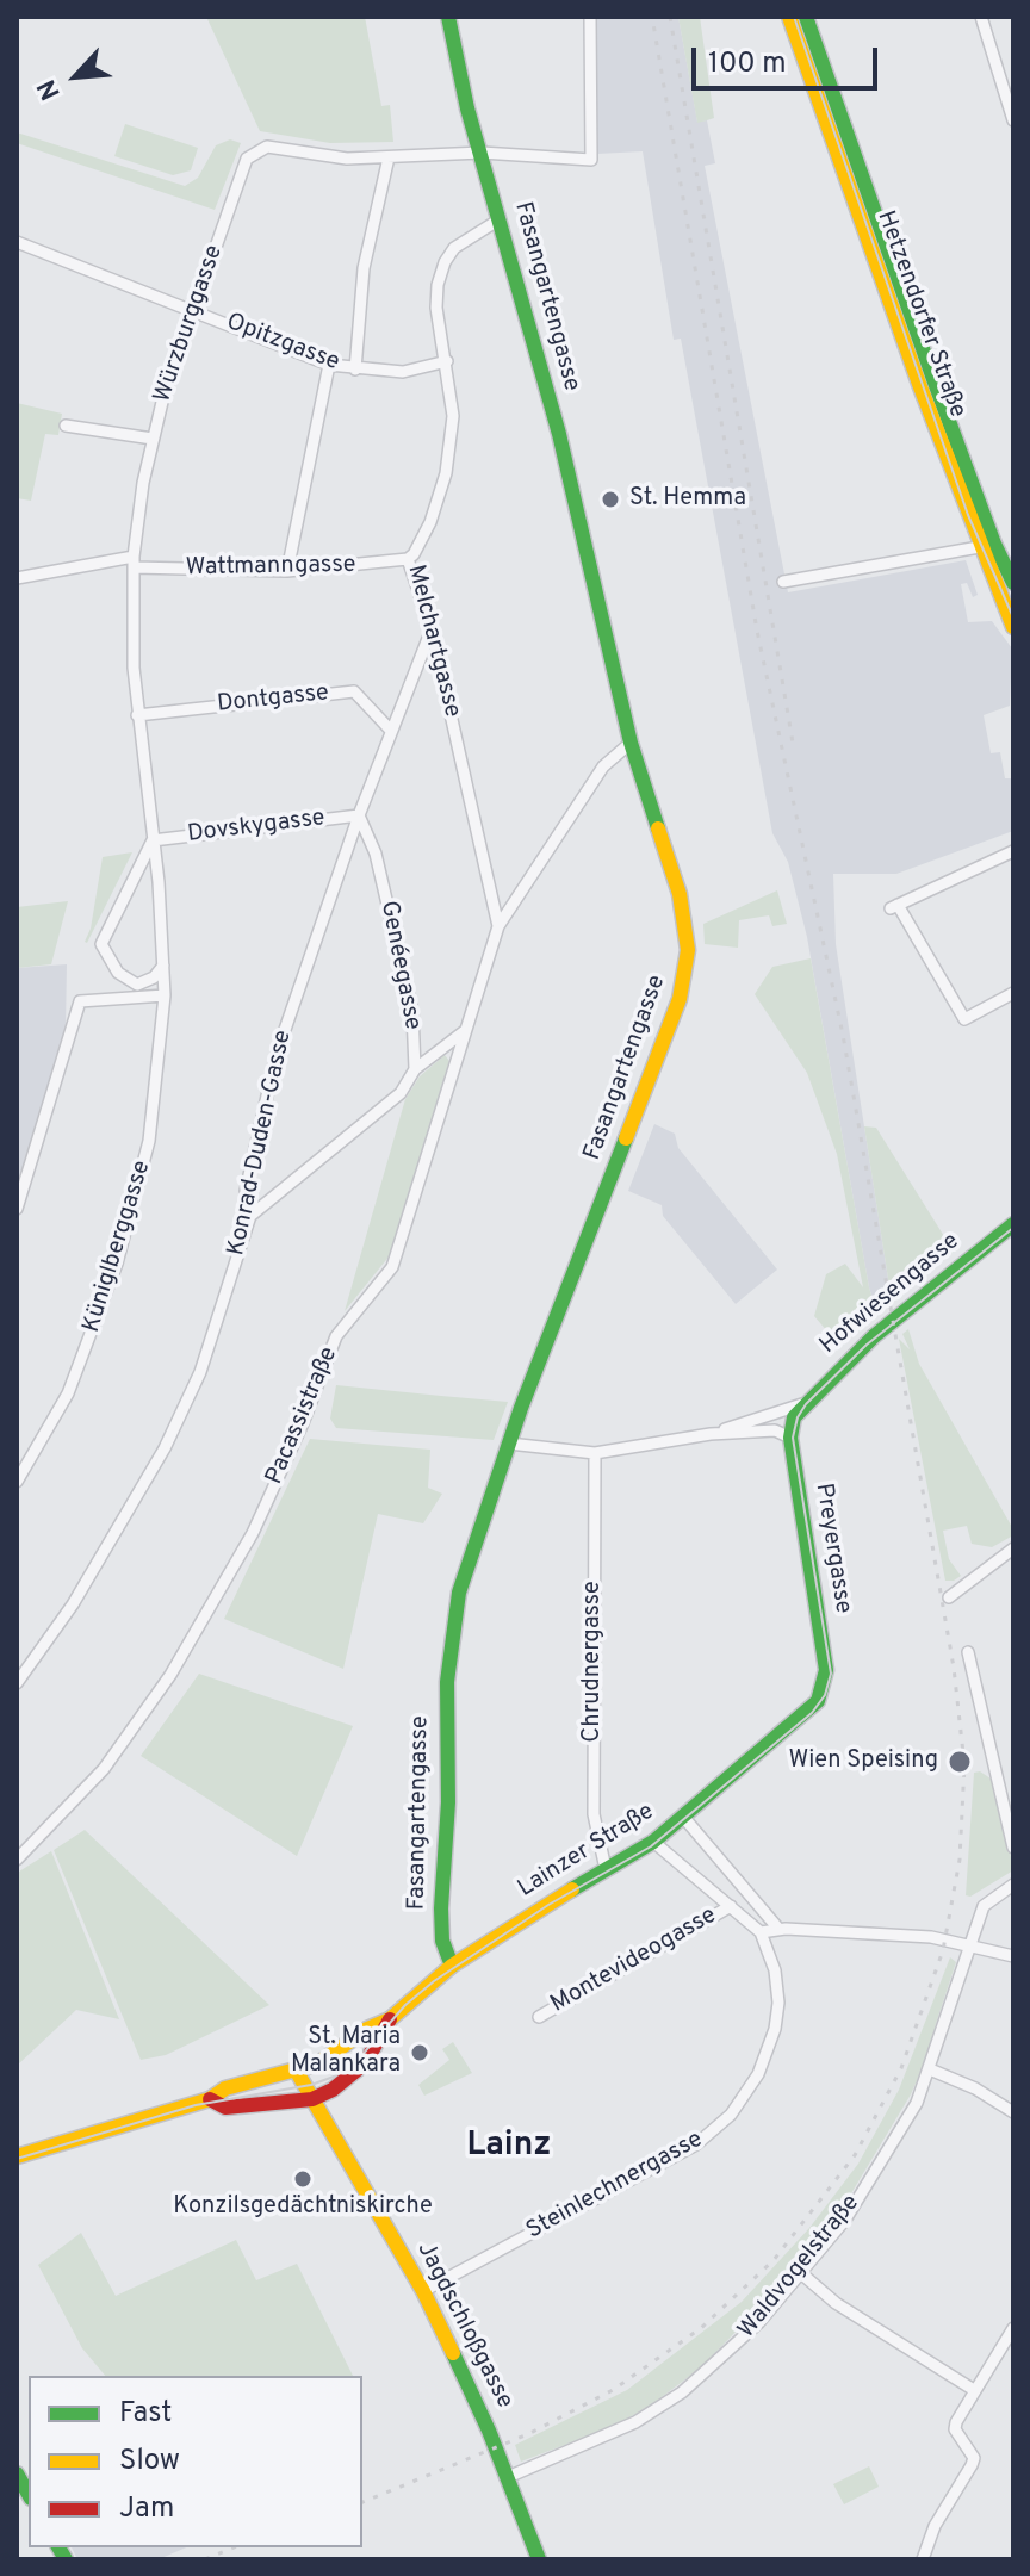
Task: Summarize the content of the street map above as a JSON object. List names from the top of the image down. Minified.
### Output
{"streets":{"main road":["Fasangartengasse","Hetzendorfer Straße","Hofwiesengasse","Preyergasse","Lainzer Straße","Jagdschloßgasse"],"street":["Würzburggasse","Opitzgasse","Wattmanngasse","Melchartgasse","Dontgasse","Dovskygasse","Genéegasse","Konrad-Duden-Gasse","Küniglberggasse","Pacassistraße","Chrudnergasse","Montevideogasse","Steinlechnergasse","Waldvogelstraße"]},"crossings":[["Fasangartengasse","Würzburggasse"],["Fasangartengasse","Melchartgasse"],["Fasangartengasse","Hofwiesengasse"],["Fasangartengasse","Pacassistraße"],["Fasangartengasse","Lainzer Straße"],["Würzburggasse","Opitzgasse"],["Würzburggasse","Wattmanngasse"],["Würzburggasse","Dontgasse"],["Würzburggasse","Dovskygasse"],["Opitzgasse","Melchartgasse"],["Wattmanngasse","Melchartgasse"],["Melchartgasse","Konrad-Duden-Gasse"],["Melchartgasse","Pacassistraße"],["Dontgasse","Konrad-Duden-Gasse"],["Dovskygasse","Genéegasse"],["Dovskygasse","Konrad-Duden-Gasse"],["Genéegasse","Konrad-Duden-Gasse"],["Hofwiesengasse","Preyergasse"],["Hofwiesengasse","Chrudnergasse"],["Preyergasse","Lainzer Straße"],["Chrudnergasse","Lainzer Straße"],["Lainzer Straße","Jagdschloßgasse"],["Steinlechnergasse","Jagdschloßgasse"],["Waldvogelstraße","Jagdschloßgasse"]],"districts":["Lainz"],"places":["St. Hemma","Wien Speising","St. Maria Malankara","Konzilsgedächtniskirche"],"legend":["Fast","Slow","Jam"],"scale_bar":"100 m","north":"bottom left"}
